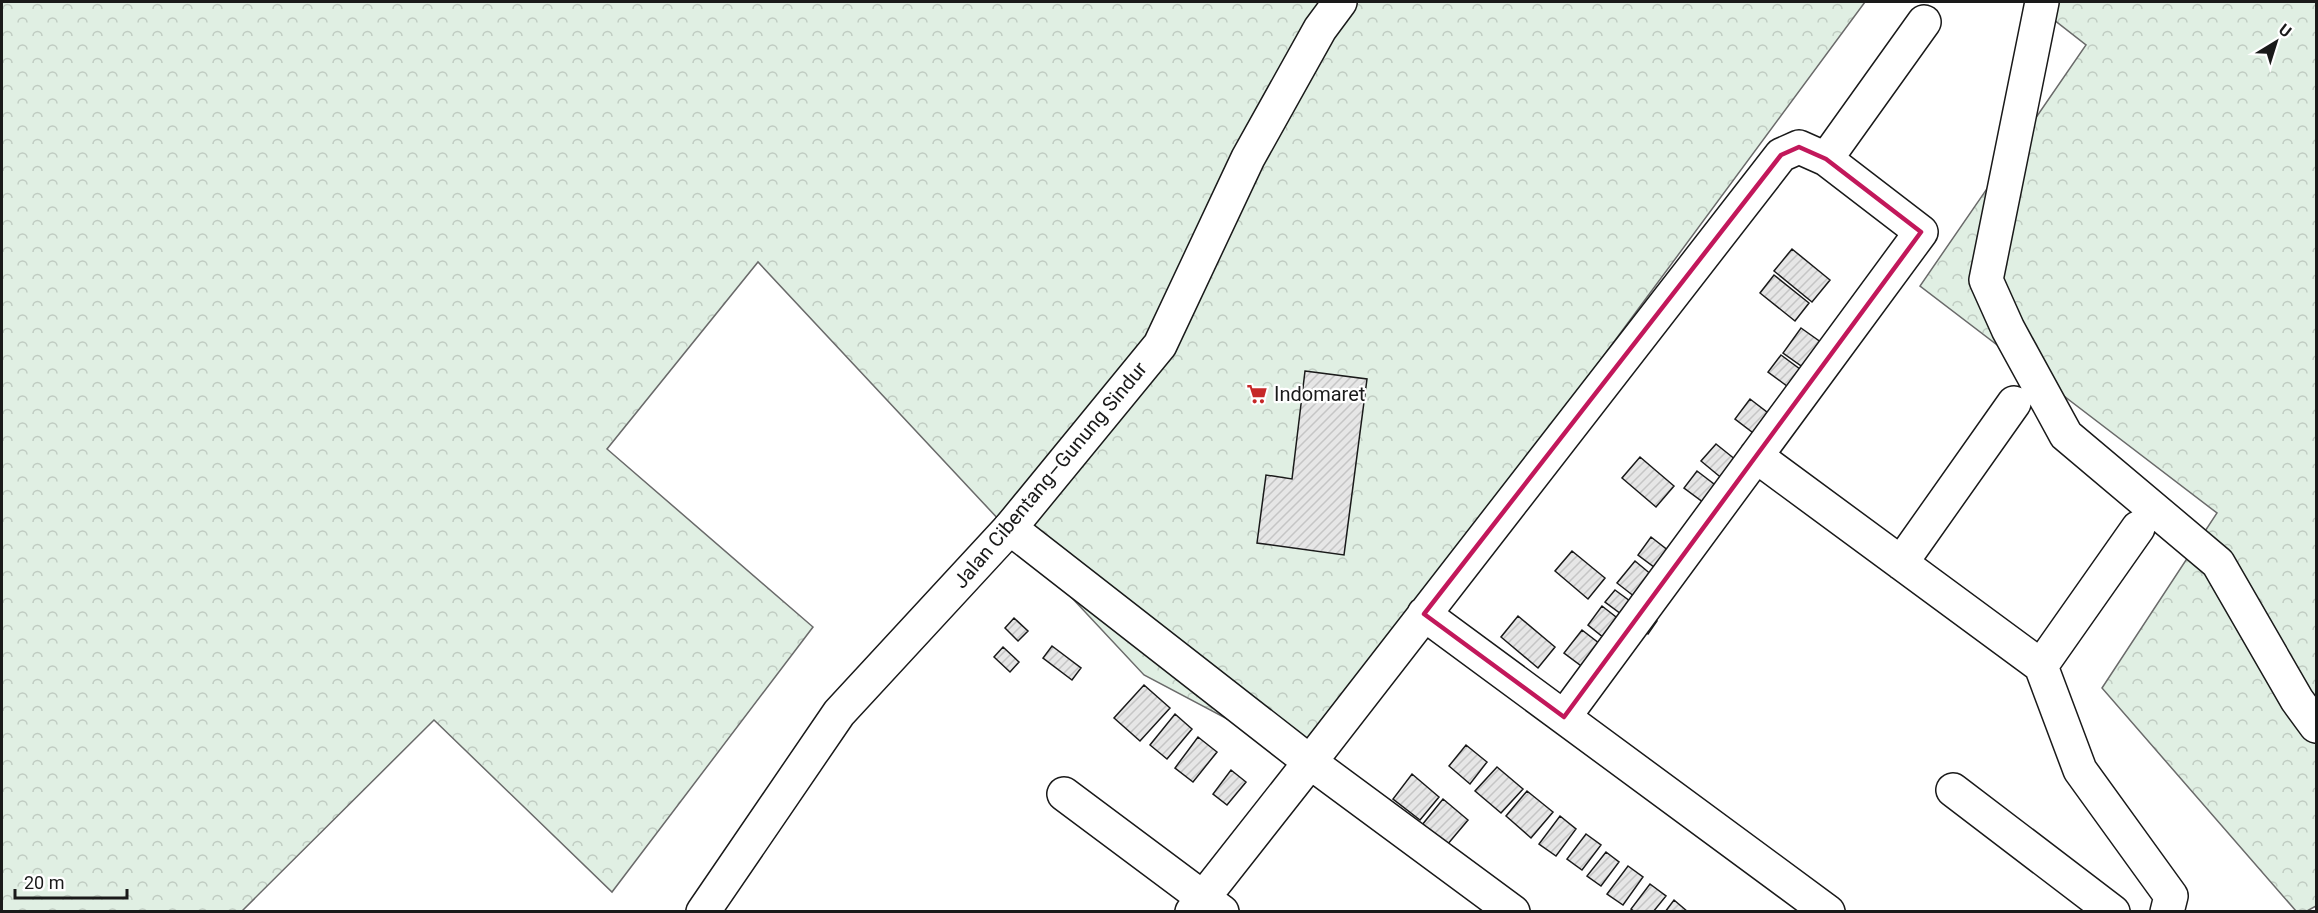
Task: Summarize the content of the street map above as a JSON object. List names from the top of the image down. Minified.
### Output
{"streets":{"street":["Jalan Cibentang–Gunung Sindur"]},"places":{"supermarket":["Indomaret"]},"scale_bar":"20 m","north":"top right"}
